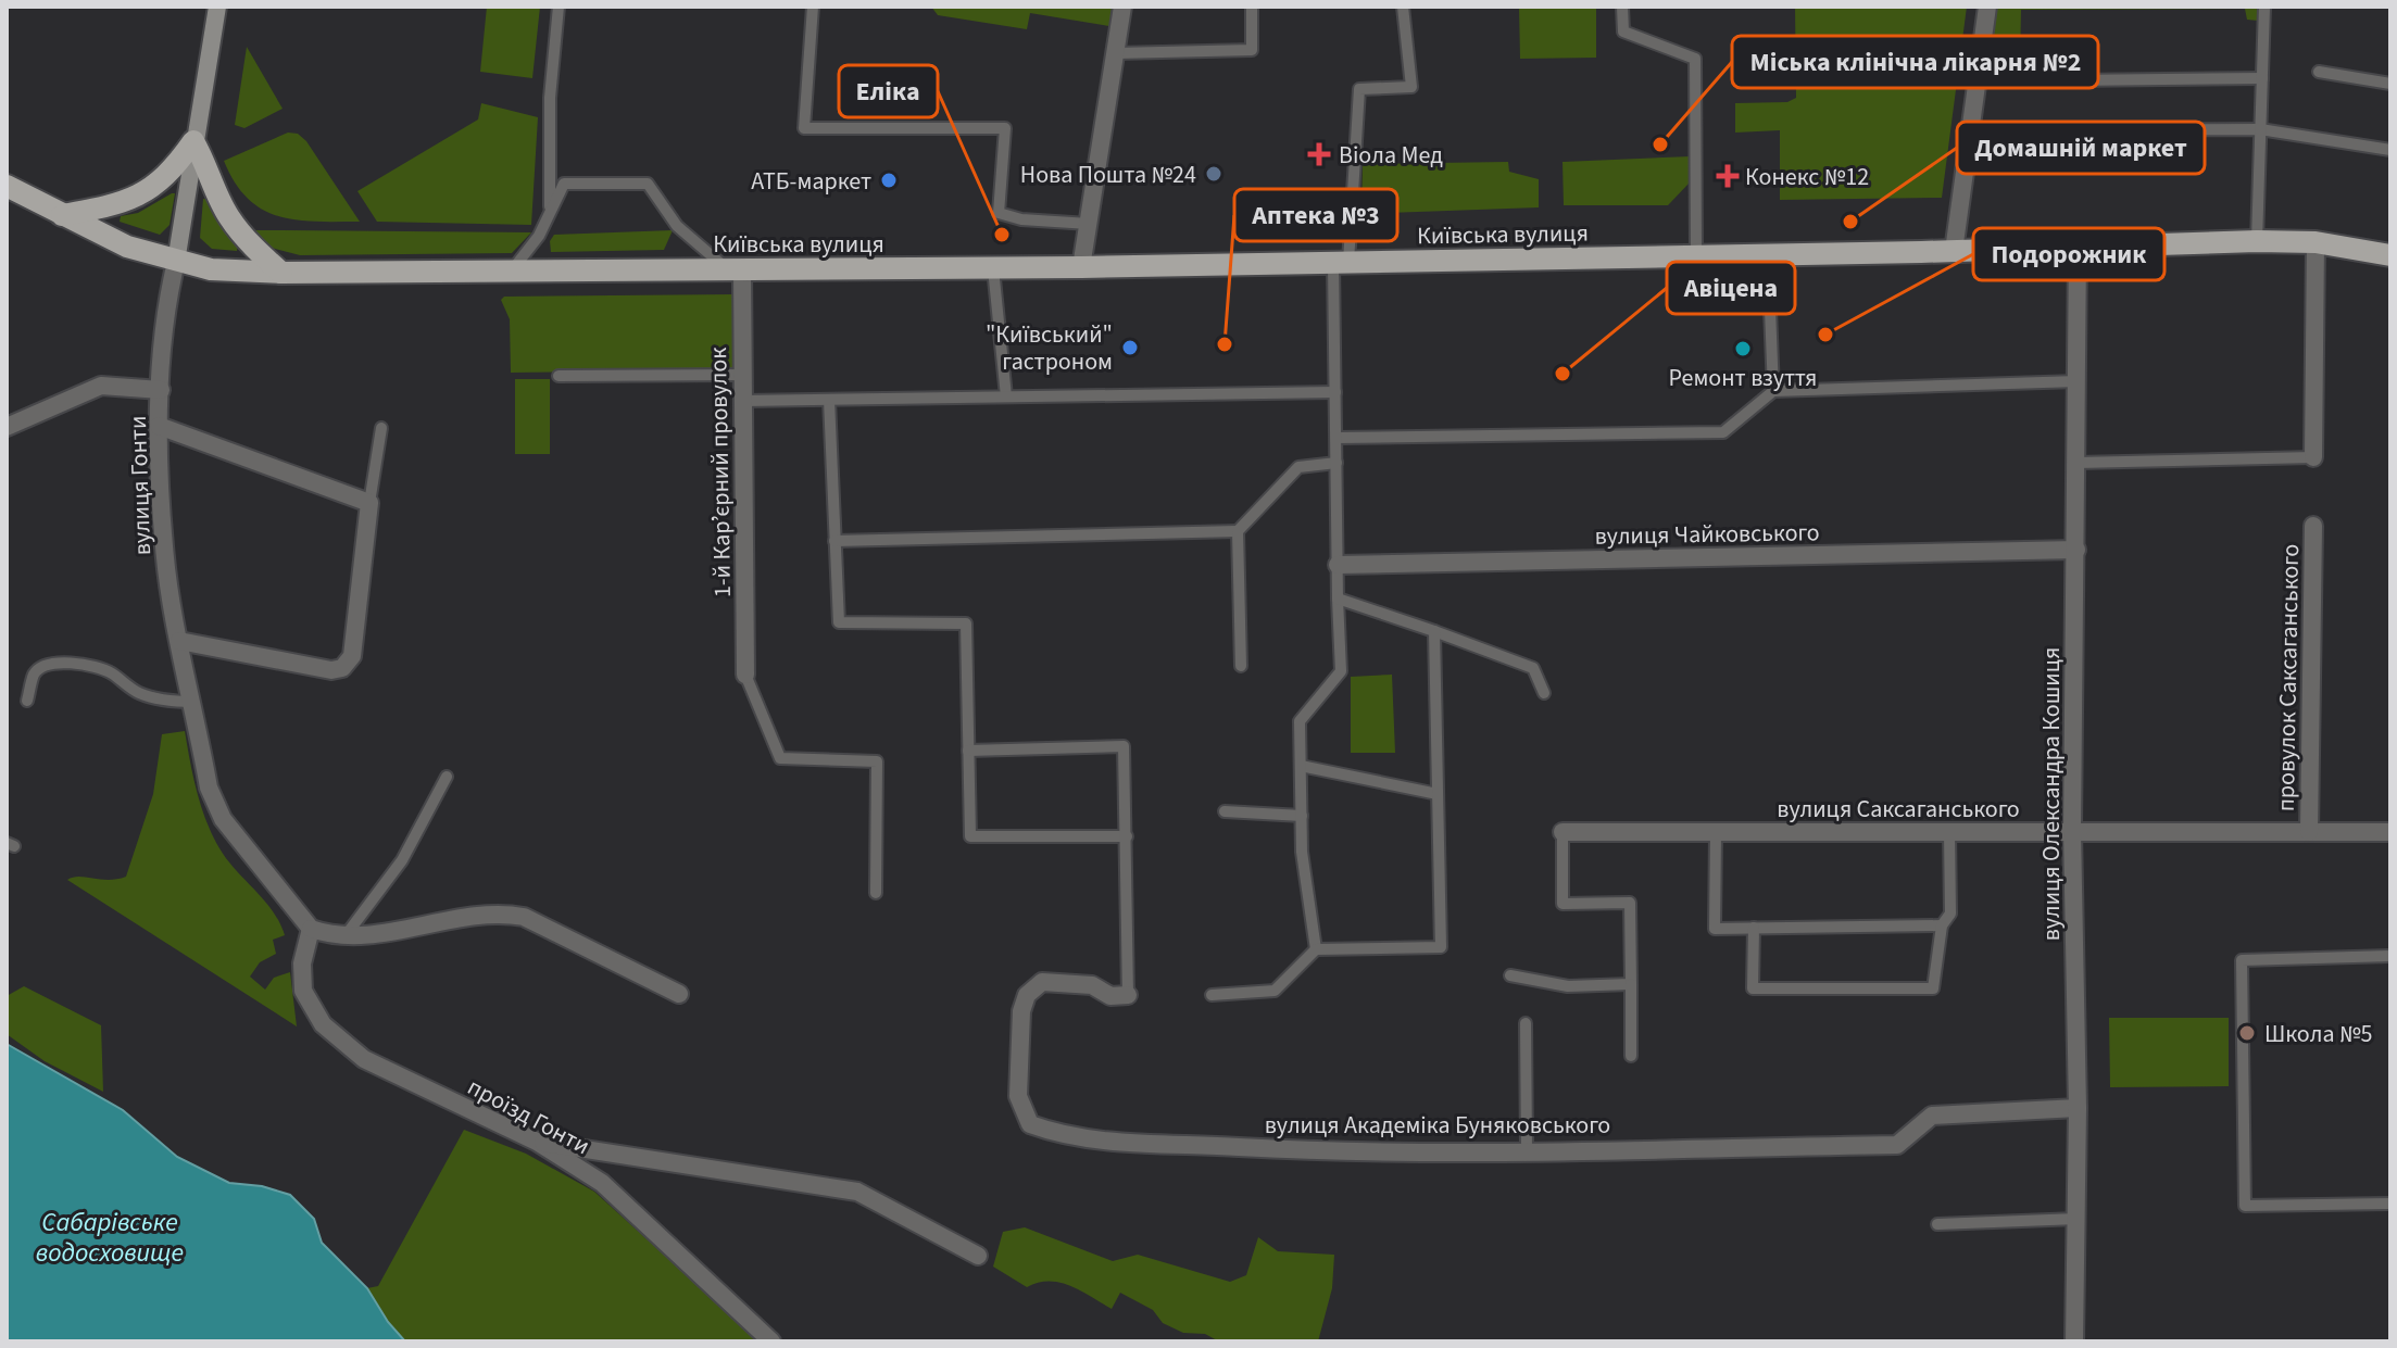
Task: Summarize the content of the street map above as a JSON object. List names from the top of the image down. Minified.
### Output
{"streets":{"main road":["Київська вулиця"],"street":["1-й Карʼєрний провулок","вулиця Гонти","вулиця Чайковського","провулок Саксаганського","вулиця Олександра Кошиця","вулиця Саксаганського","проїзд Гонти","вулиця Академіка Буняковського"]},"crossings":[["Київська вулиця","1-й Карʼєрний провулок"],["Київська вулиця","вулиця Гонти"],["Київська вулиця","вулиця Олександра Кошиця"],["вулиця Гонти","проїзд Гонти"],["вулиця Чайковського","вулиця Олександра Кошиця"],["провулок Саксаганського","вулиця Саксаганського"],["вулиця Олександра Кошиця","вулиця Саксаганського"],["вулиця Олександра Кошиця","вулиця Академіка Буняковського"]],"water":["Сабарівське водосховище"],"places":{"other":["Міська клінічна лікарня №2","Нова Пошта №24","АТБ-маркет","Домашній маркет","Еліка","Подорожник","Аптека №3","\"Київський\" гастроном","Ремонт взуття","Авіцена","Школа №5"],"health":["Віола Мед","Конекс №12"]}}
